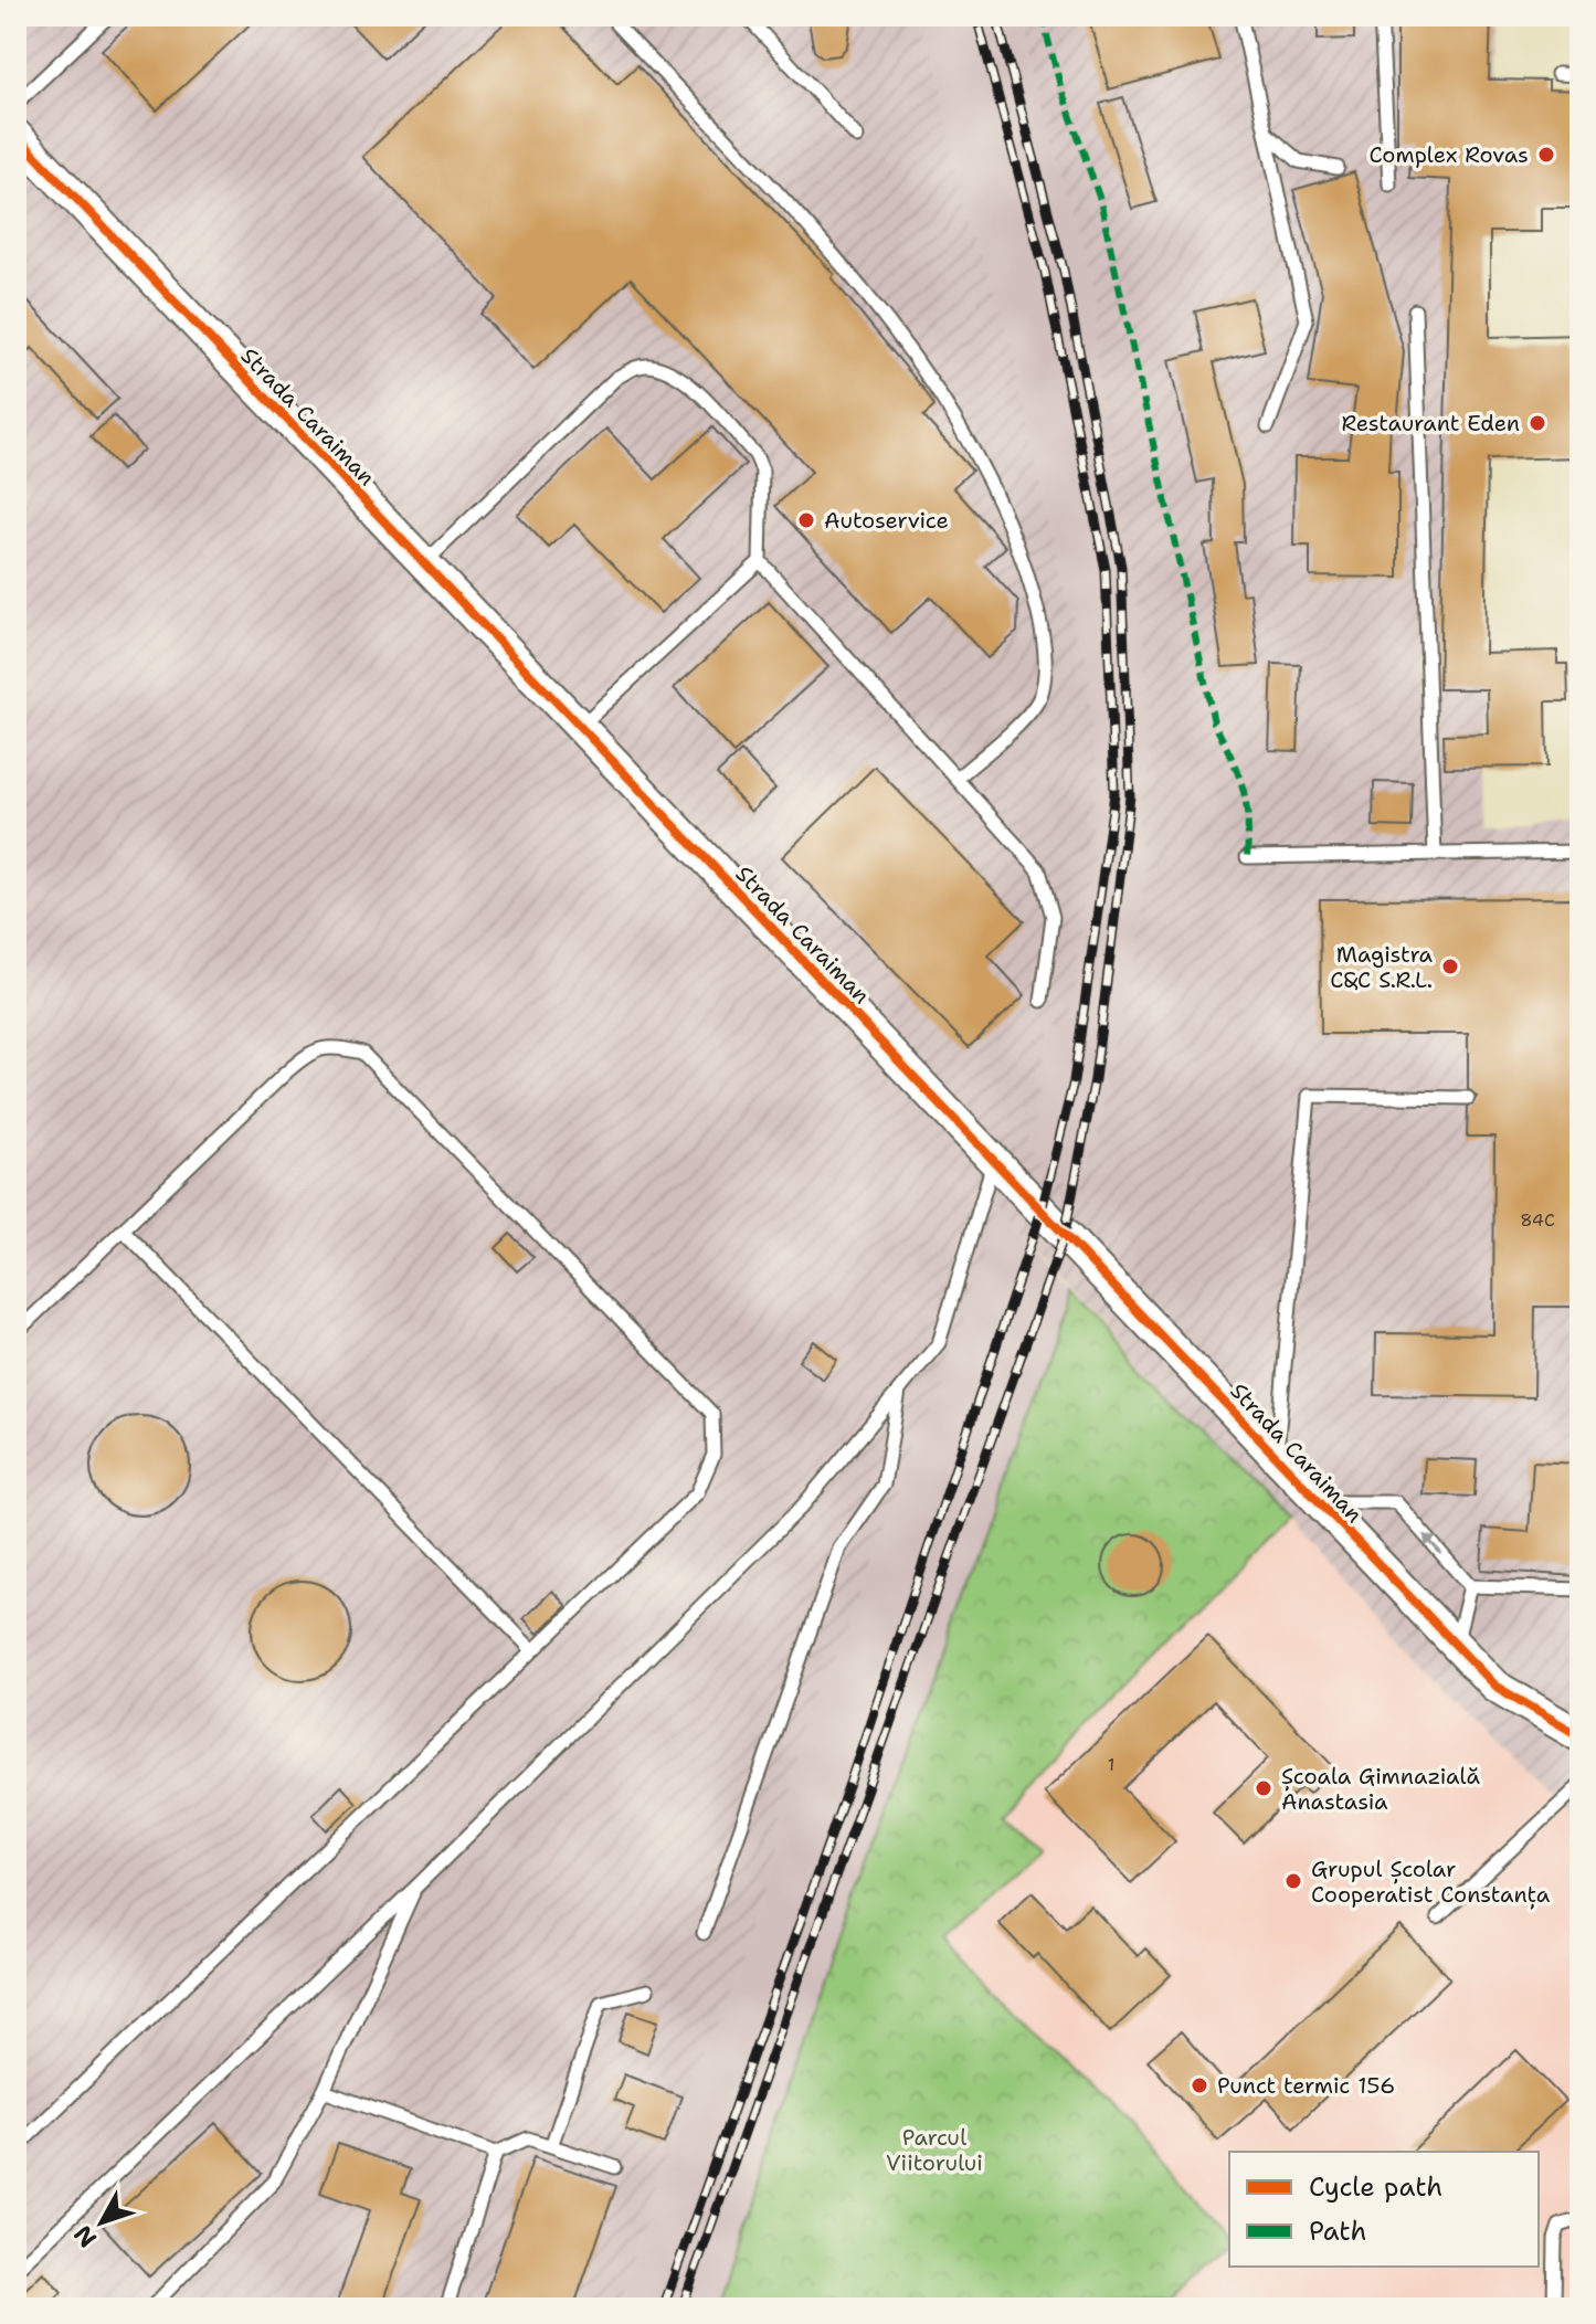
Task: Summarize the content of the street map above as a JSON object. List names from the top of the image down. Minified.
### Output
{"streets":{"street":["Strada Caraiman"]},"parks":["Parcul Viitorului"],"places":["Complex Rovas","Restaurant Eden","Autoservice","Magistra C&C S.R.L.","Școala Gimnazială Anastasia","Grupul Școlar Cooperatist Constanța","Punct termic 156"],"house_numbers":["84C","1"],"legend":["Cycle path","Path"],"north":"bottom left"}
